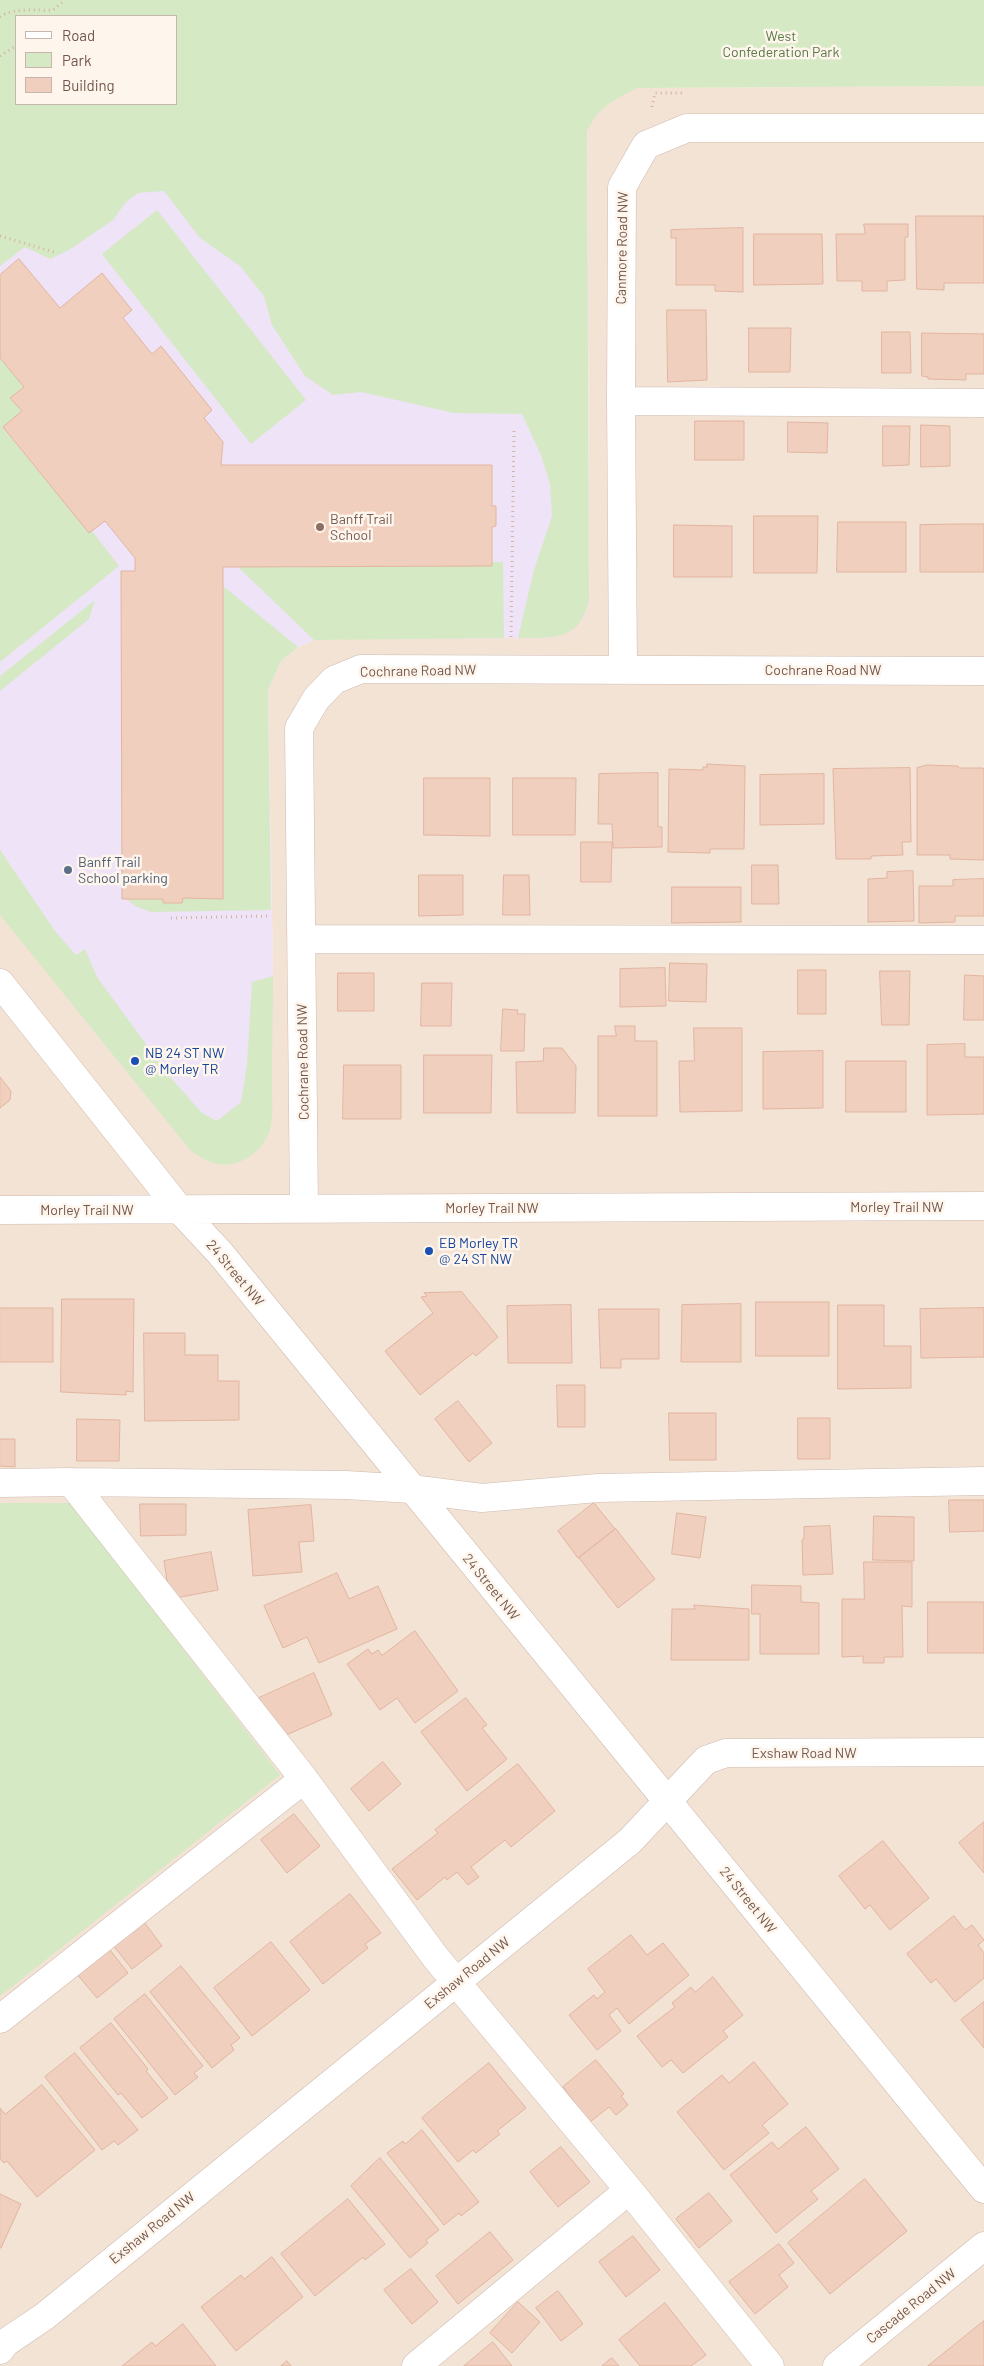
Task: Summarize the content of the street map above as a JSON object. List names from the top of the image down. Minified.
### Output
{"streets":{"street":["Canmore Road NW","Cochrane Road NW","Morley Trail NW","24 Street NW","Exshaw Road NW","Cascade Road NW"]},"crossings":[["Canmore Road NW","Cochrane Road NW"],["Cochrane Road NW","Morley Trail NW"],["Morley Trail NW","24 Street NW"],["24 Street NW","Exshaw Road NW"]],"parks":["West Confederation Park"],"places":["Banff Trail School","Banff Trail School parking","NB 24 ST NW @ Morley TR","EB Morley TR @ 24 ST NW"],"legend":["Road","Park","Building"]}
